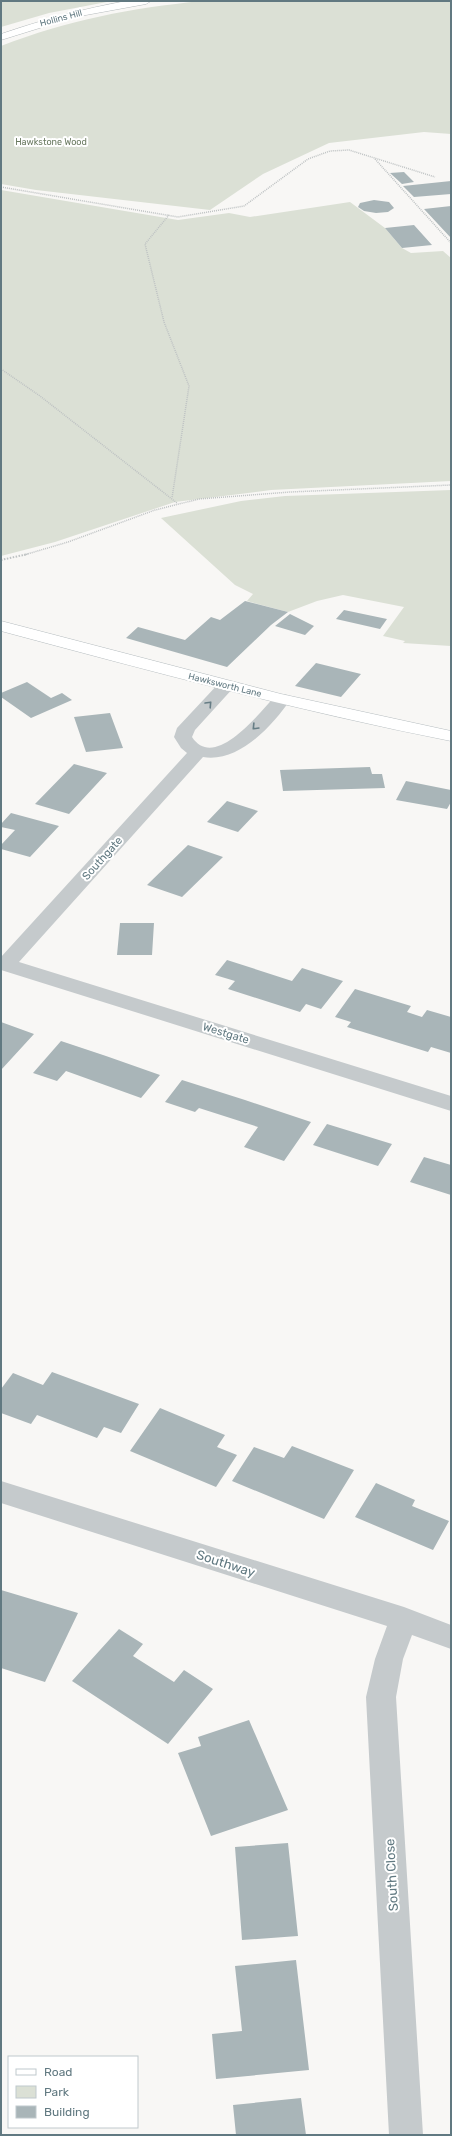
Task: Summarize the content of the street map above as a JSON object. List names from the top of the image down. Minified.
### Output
{"streets":{"street":["Hollins Hill","Hawksworth Lane","Southgate","Westgate","Southway","South Close"]},"crossings":[["Southgate","Westgate"],["Southway","South Close"]],"parks":["Hawkstone Wood"],"legend":["Road","Park","Building"]}
